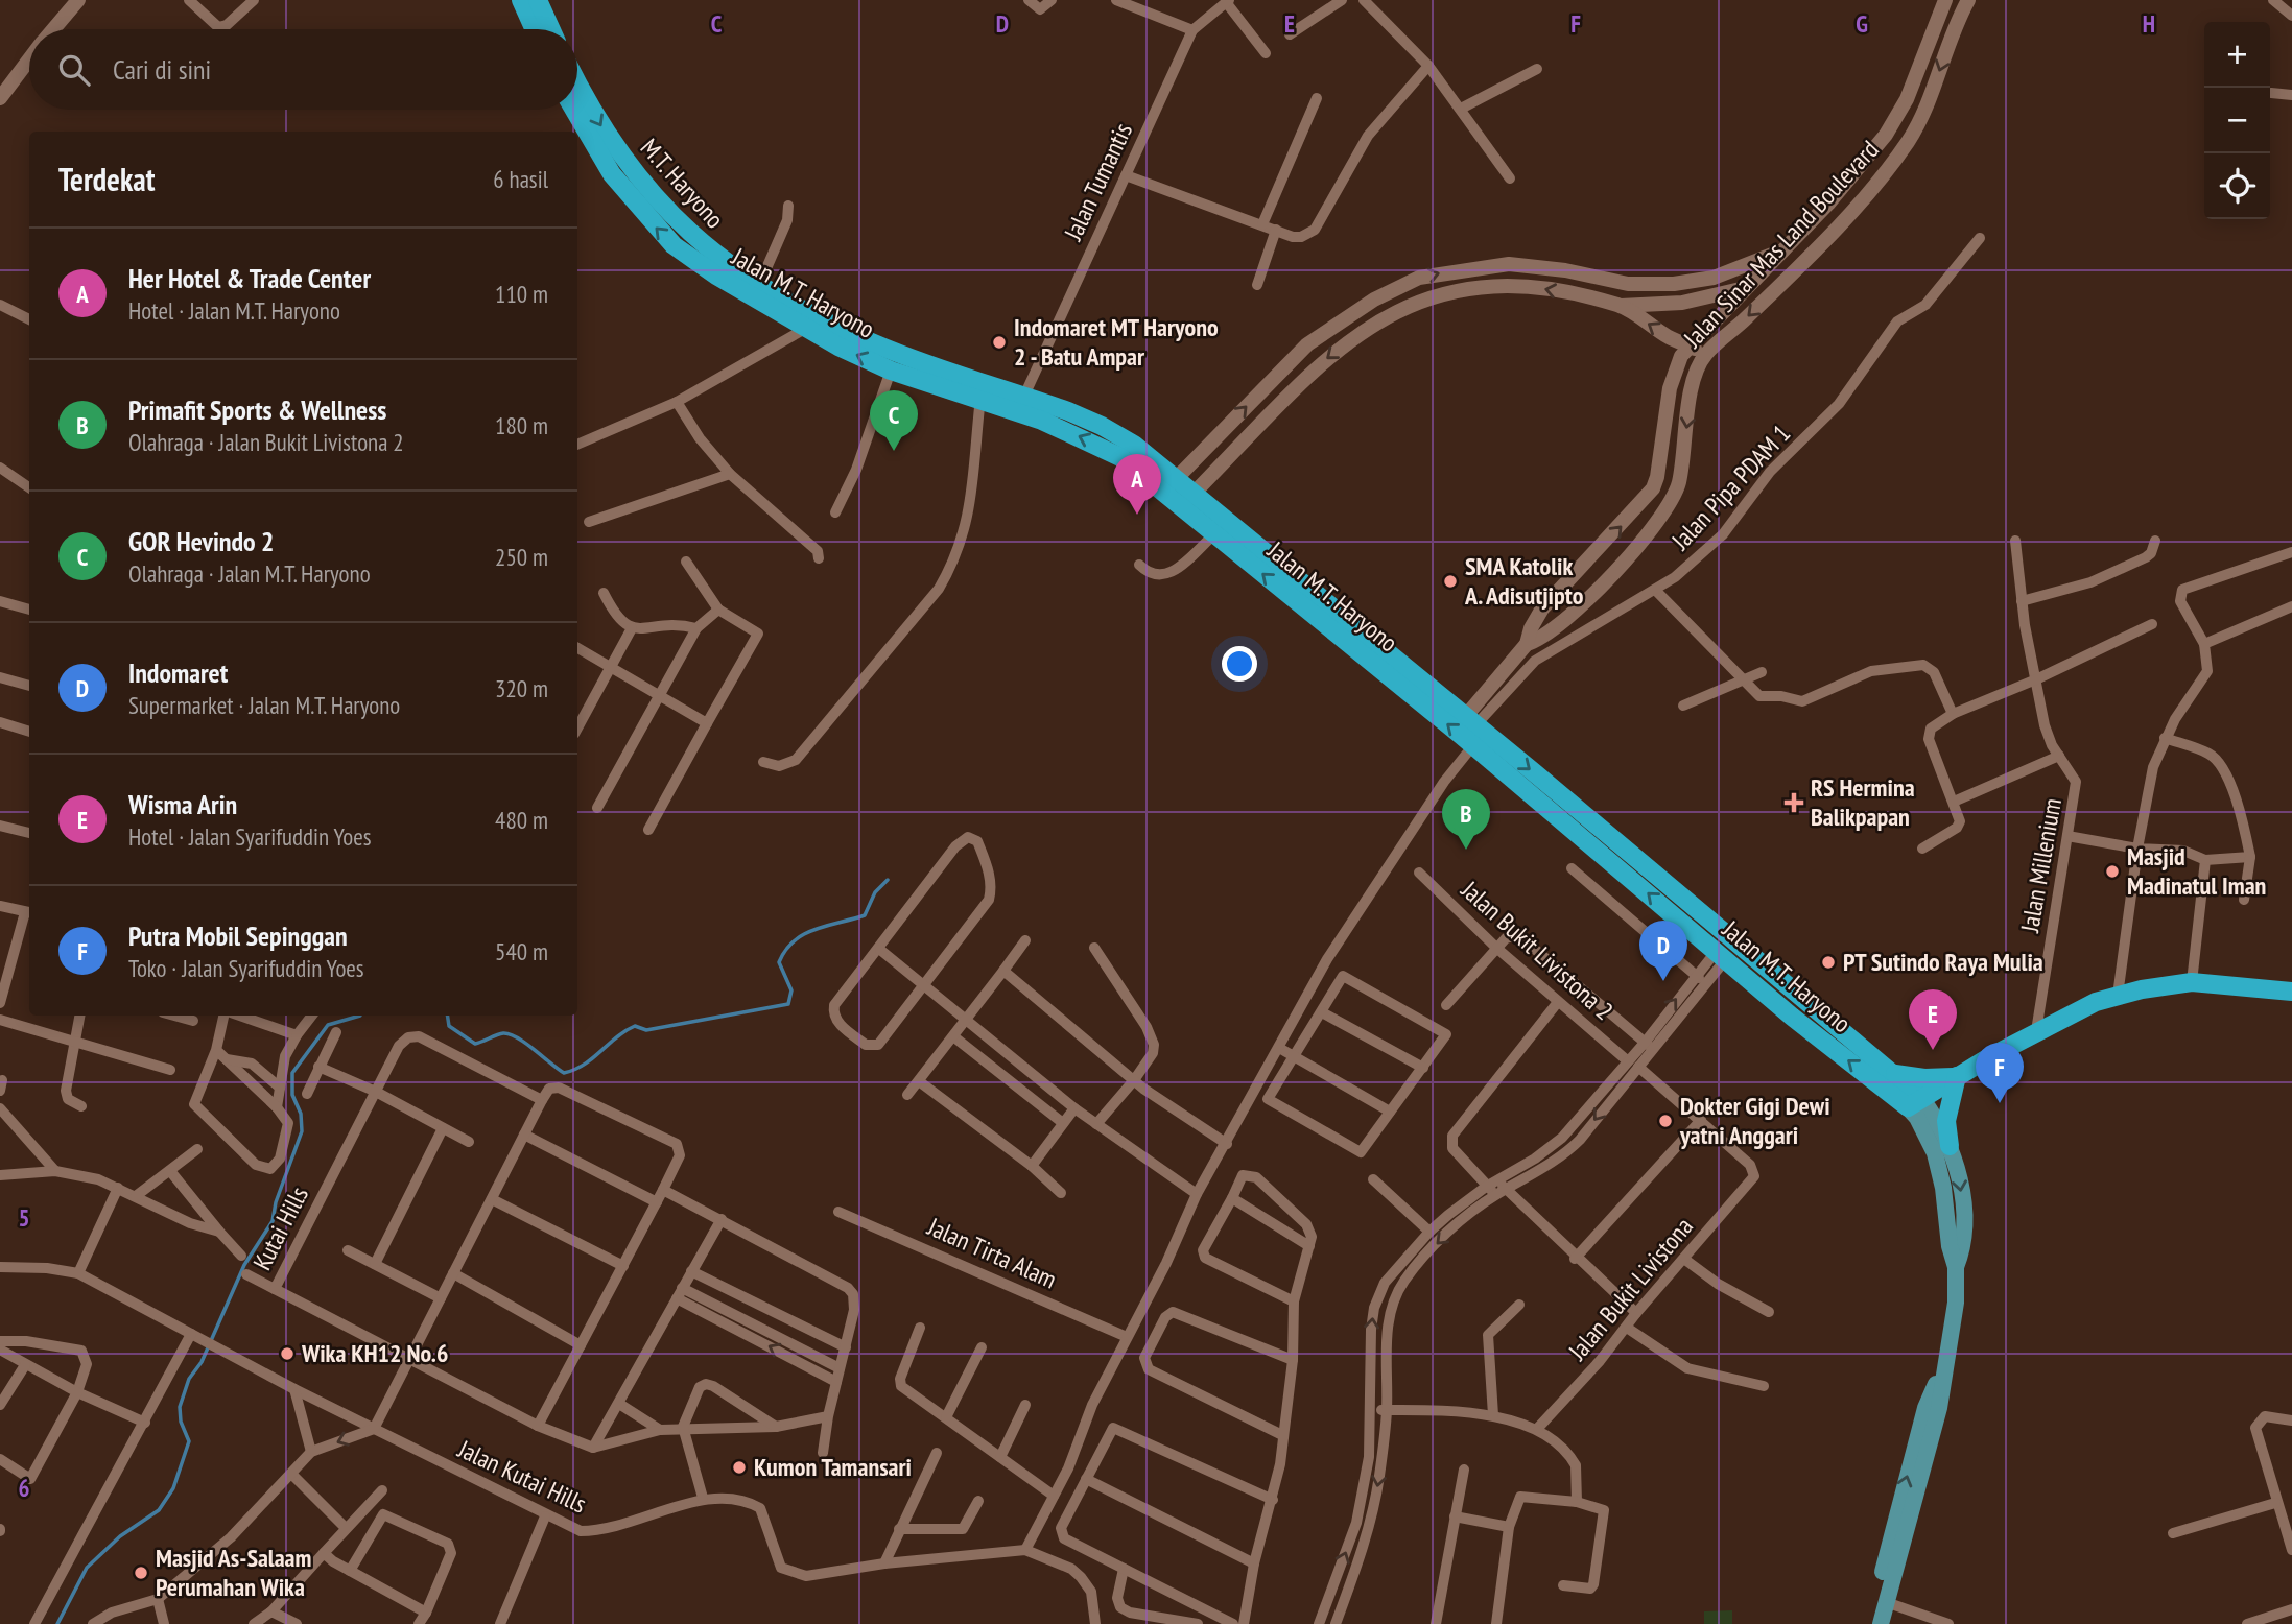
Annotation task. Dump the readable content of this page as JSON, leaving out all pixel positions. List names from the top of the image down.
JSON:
{
  "streets": {
    "highway": ["M.T. Haryono", "Jalan M.T. Haryono"],
    "street": [
      "Jalan Tumantis",
      "Jalan Sinar Mas Land Boulevard",
      "Jalan Pipa PDAM 1",
      "Jalan Millenium",
      "Jalan Bukit Livistona 2",
      "Kutai Hills",
      "Jalan Tirta Alam",
      "Jalan Bukit Livistona",
      "Jalan Kutai Hills"
    ]
  },
  "crossings": [
    ["Jalan Tumantis", "Jalan M.T. Haryono"],
    ["M.T. Haryono", "Jalan M.T. Haryono"],
    ["Jalan Sinar Mas Land Boulevard", "Jalan M.T. Haryono"],
    ["Jalan M.T. Haryono", "Jalan Pipa PDAM 1"],
    ["Jalan Bukit Livistona 2", "Jalan Bukit Livistona"]
  ],
  "one_way": ["M.T. Haryono"],
  "places": {
    "other": [
      "Indomaret MT Haryono 2 - Batu Ampar",
      "SMA Katolik A. Adisutjipto",
      "Masjid Madinatul Iman",
      "PT Sutindo Raya Mulia",
      "Dokter Gigi Dewi yatni Anggari",
      "Wika KH12 No.6",
      "Kumon Tamansari",
      "Masjid As-Salaam Perumahan Wika"
    ],
    "health": ["RS Hermina Balikpapan"]
  },
  "page": {
    "map_buttons": ["+", "−"],
    "search": "Cari di sini",
    "heading": ["Terdekat", "6 hasil"],
    "list": [
      {
        "mark": "A",
        "name": "Her Hotel & Trade Center",
        "note": "Hotel · Jalan M.T. Haryono",
        "value": "110 m"
      },
      {
        "mark": "B",
        "name": "Primafit Sports & Wellness",
        "note": "Olahraga · Jalan Bukit Livistona 2",
        "value": "180 m"
      },
      {
        "mark": "C",
        "name": "GOR Hevindo 2",
        "note": "Olahraga · Jalan M.T. Haryono",
        "value": "250 m"
      },
      {
        "mark": "D",
        "name": "Indomaret",
        "note": "Supermarket · Jalan M.T. Haryono",
        "value": "320 m"
      },
      {
        "mark": "E",
        "name": "Wisma Arin",
        "note": "Hotel · Jalan Syarifuddin Yoes",
        "value": "480 m"
      },
      {
        "mark": "F",
        "name": "Putra Mobil Sepinggan",
        "note": "Toko · Jalan Syarifuddin Yoes",
        "value": "540 m"
      }
    ],
    "pins": [
      "C",
      "A",
      "B",
      "D",
      "E",
      "F"
    ]
  },
  "grid": {
    "columns": [
      "C",
      "D",
      "E",
      "F",
      "G",
      "H"
    ],
    "rows": ["5", "6"]
  }
}
